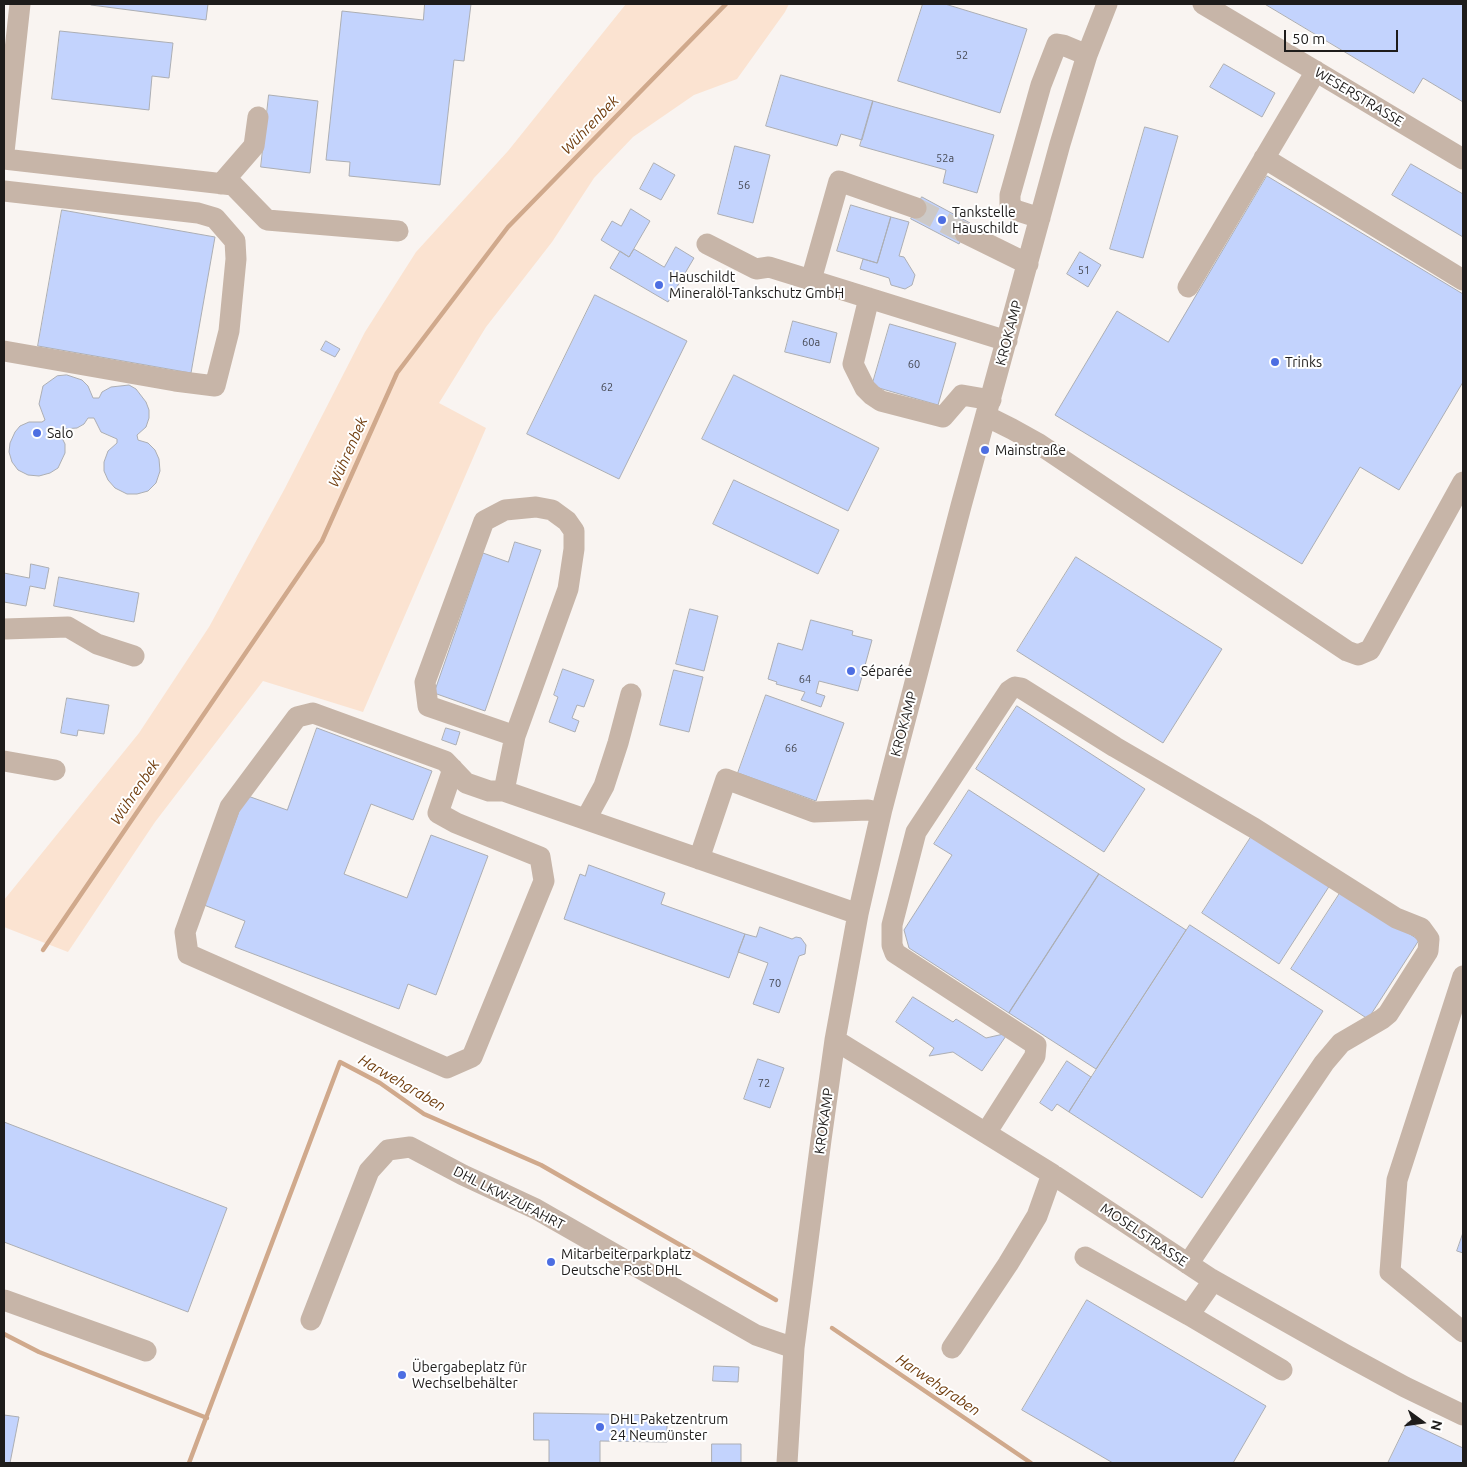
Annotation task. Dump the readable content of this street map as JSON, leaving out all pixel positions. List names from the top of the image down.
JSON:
{
  "streets": {
    "street": [
      "WESERSTRASSE",
      "KROKAMP",
      "DHL LKW-ZUFAHRT",
      "MOSELSTRASSE"
    ]
  },
  "crossings": [
    ["KROKAMP", "DHL LKW-ZUFAHRT"],
    ["KROKAMP", "MOSELSTRASSE"]
  ],
  "water": ["Wührenbek", "Harwehgraben"],
  "places": [
    "Tankstelle Hauschildt",
    "Hauschildt Mineralöl-Tankschutz GmbH",
    "Trinks",
    "Salo",
    "Mainstraße",
    "Séparée",
    "Mitarbeiterparkplatz Deutsche Post DHL",
    "Übergabeplatz für Wechselbehälter",
    "DHL Paketzentrum 24 Neumünster"
  ],
  "house_numbers": [
    "52",
    "52a",
    "56",
    "51",
    "60a",
    "60",
    "62",
    "64",
    "66",
    "70",
    "72"
  ],
  "scale_bar": "50 m",
  "north": "right"
}
